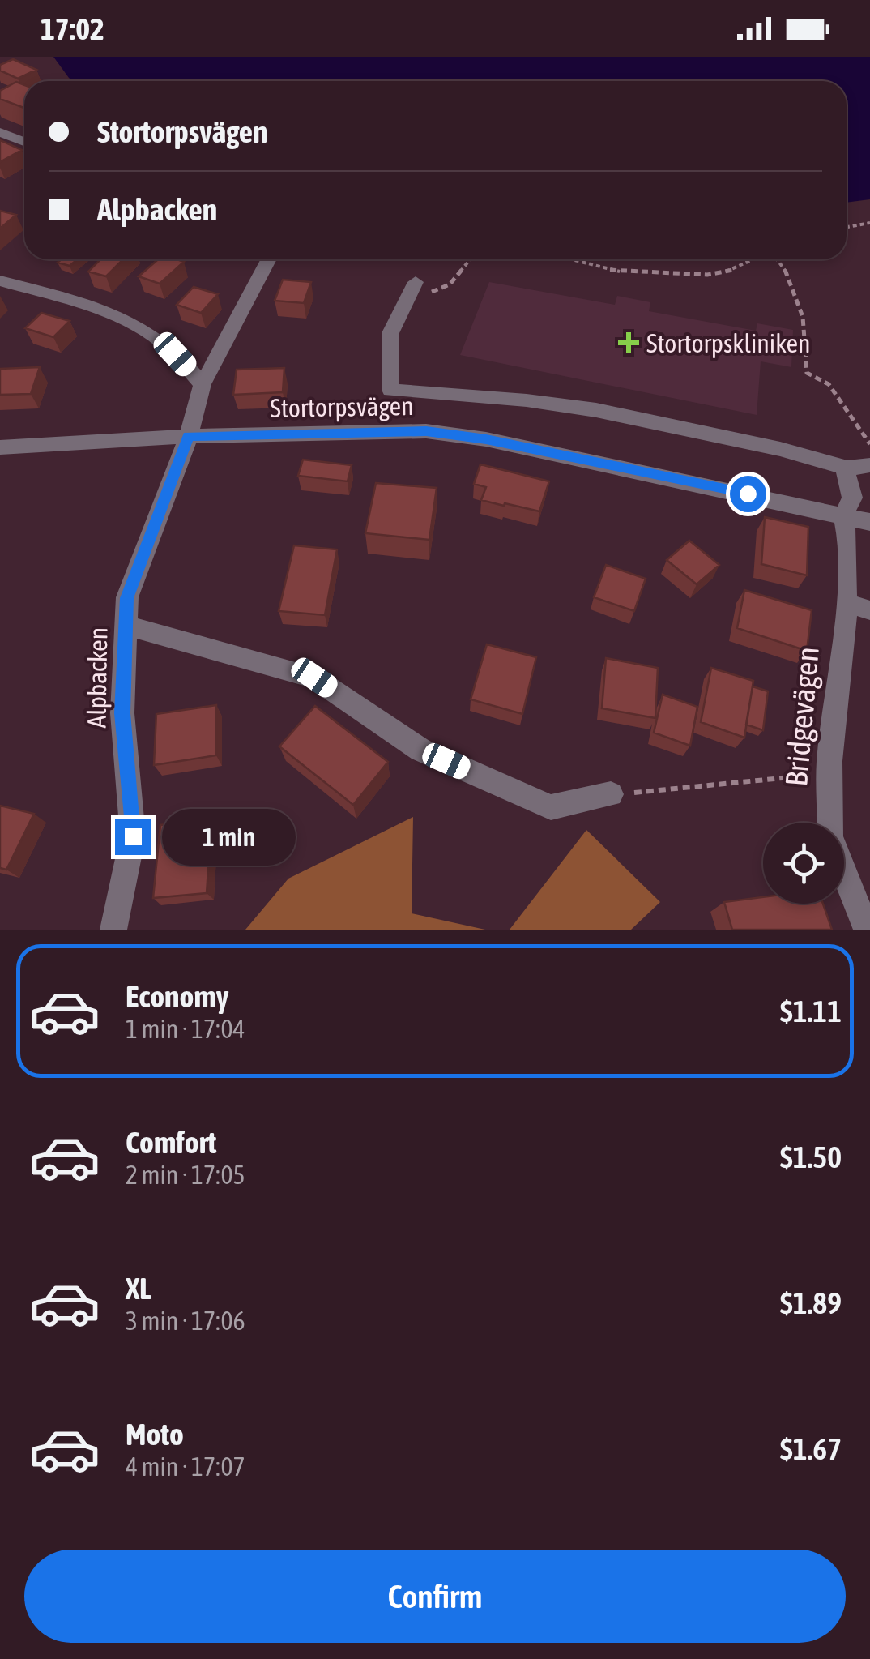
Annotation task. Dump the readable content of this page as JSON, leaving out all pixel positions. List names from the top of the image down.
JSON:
{
  "streets": {
    "street": ["Stortorpsvägen", "Alpbacken", "Bridgevägen"]
  },
  "crossings": [
    ["Stortorpsvägen", "Alpbacken"],
    ["Stortorpsvägen", "Bridgevägen"]
  ],
  "places": {
    "health": ["Stortorpskliniken"]
  },
  "page": {
    "status": "17:02",
    "banner": ["Stortorpsvägen", "Alpbacken"],
    "bubble": "1 min",
    "list": [
      {
        "name": "Economy",
        "note": "1 min · 17:04",
        "value": "$1.11"
      },
      {
        "name": "Comfort",
        "note": "2 min · 17:05",
        "value": "$1.50"
      },
      {
        "name": "XL",
        "note": "3 min · 17:06",
        "value": "$1.89"
      },
      {
        "name": "Moto",
        "note": "4 min · 17:07",
        "value": "$1.67"
      }
    ],
    "buttons": "Confirm"
  }
}
